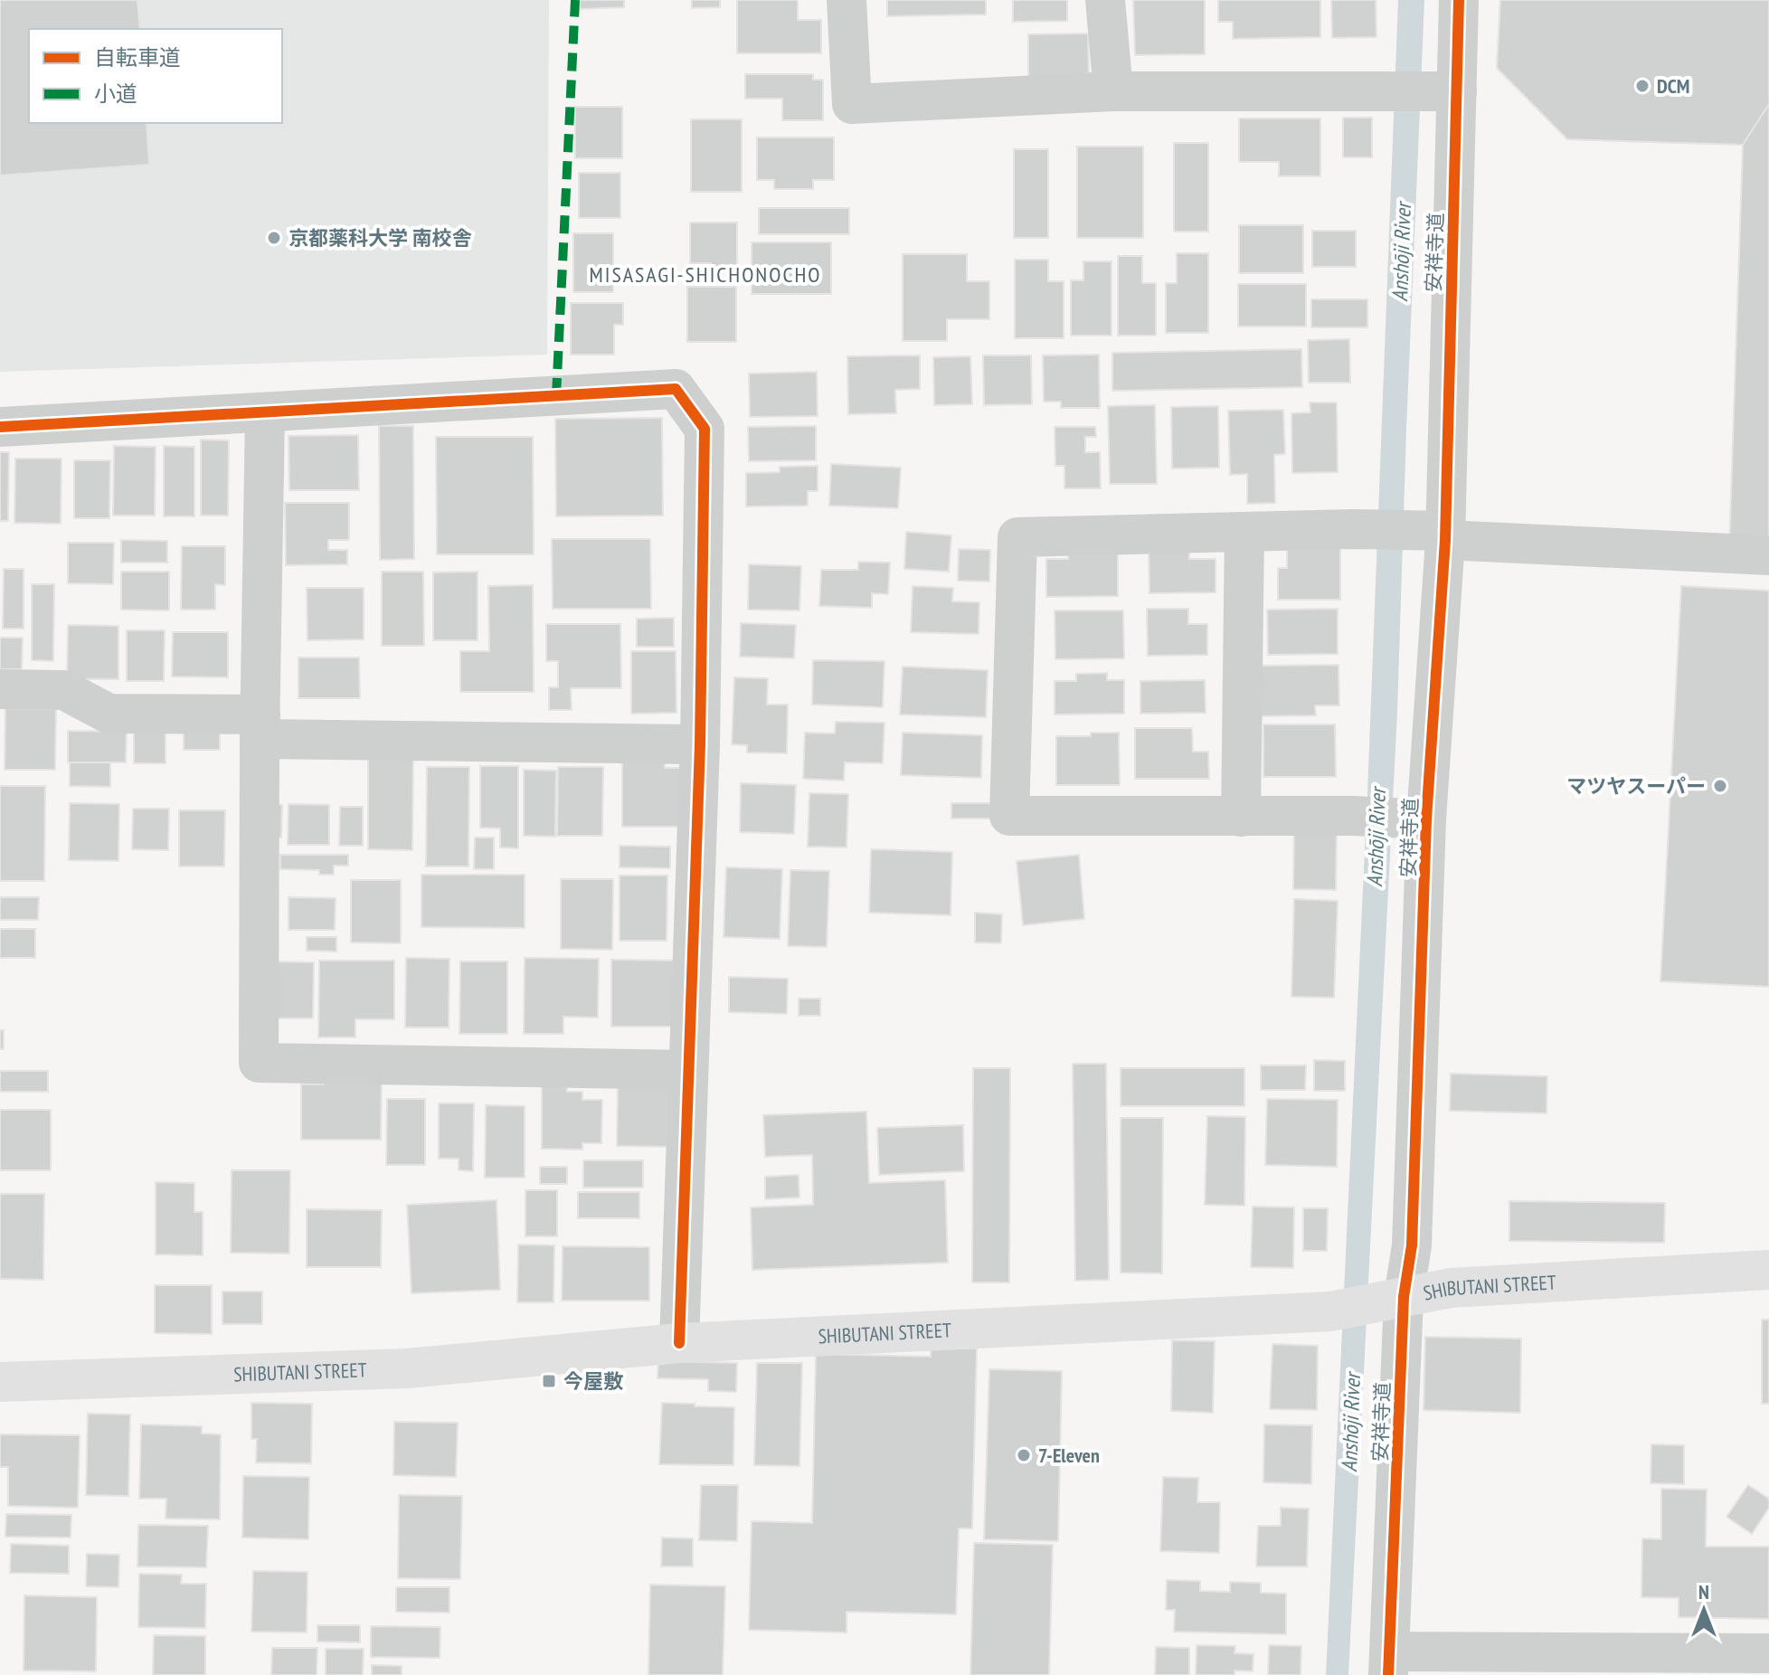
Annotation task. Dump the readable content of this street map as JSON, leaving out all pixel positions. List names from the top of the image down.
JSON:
{
  "streets": {
    "main road": ["SHIBUTANI STREET"],
    "street": ["安祥寺道"]
  },
  "crossings": [
    ["安祥寺道", "SHIBUTANI STREET"]
  ],
  "districts": ["MISASAGI-SHICHONOCHO"],
  "water": ["Anshōji River"],
  "places": {
    "other": [
      "DCM",
      "京都薬科大学 南校舎",
      "マツヤスーパー",
      "7-Eleven"
    ],
    "transit": ["今屋敷"]
  },
  "legend": ["自転車道", "小道"],
  "north": "top"
}
